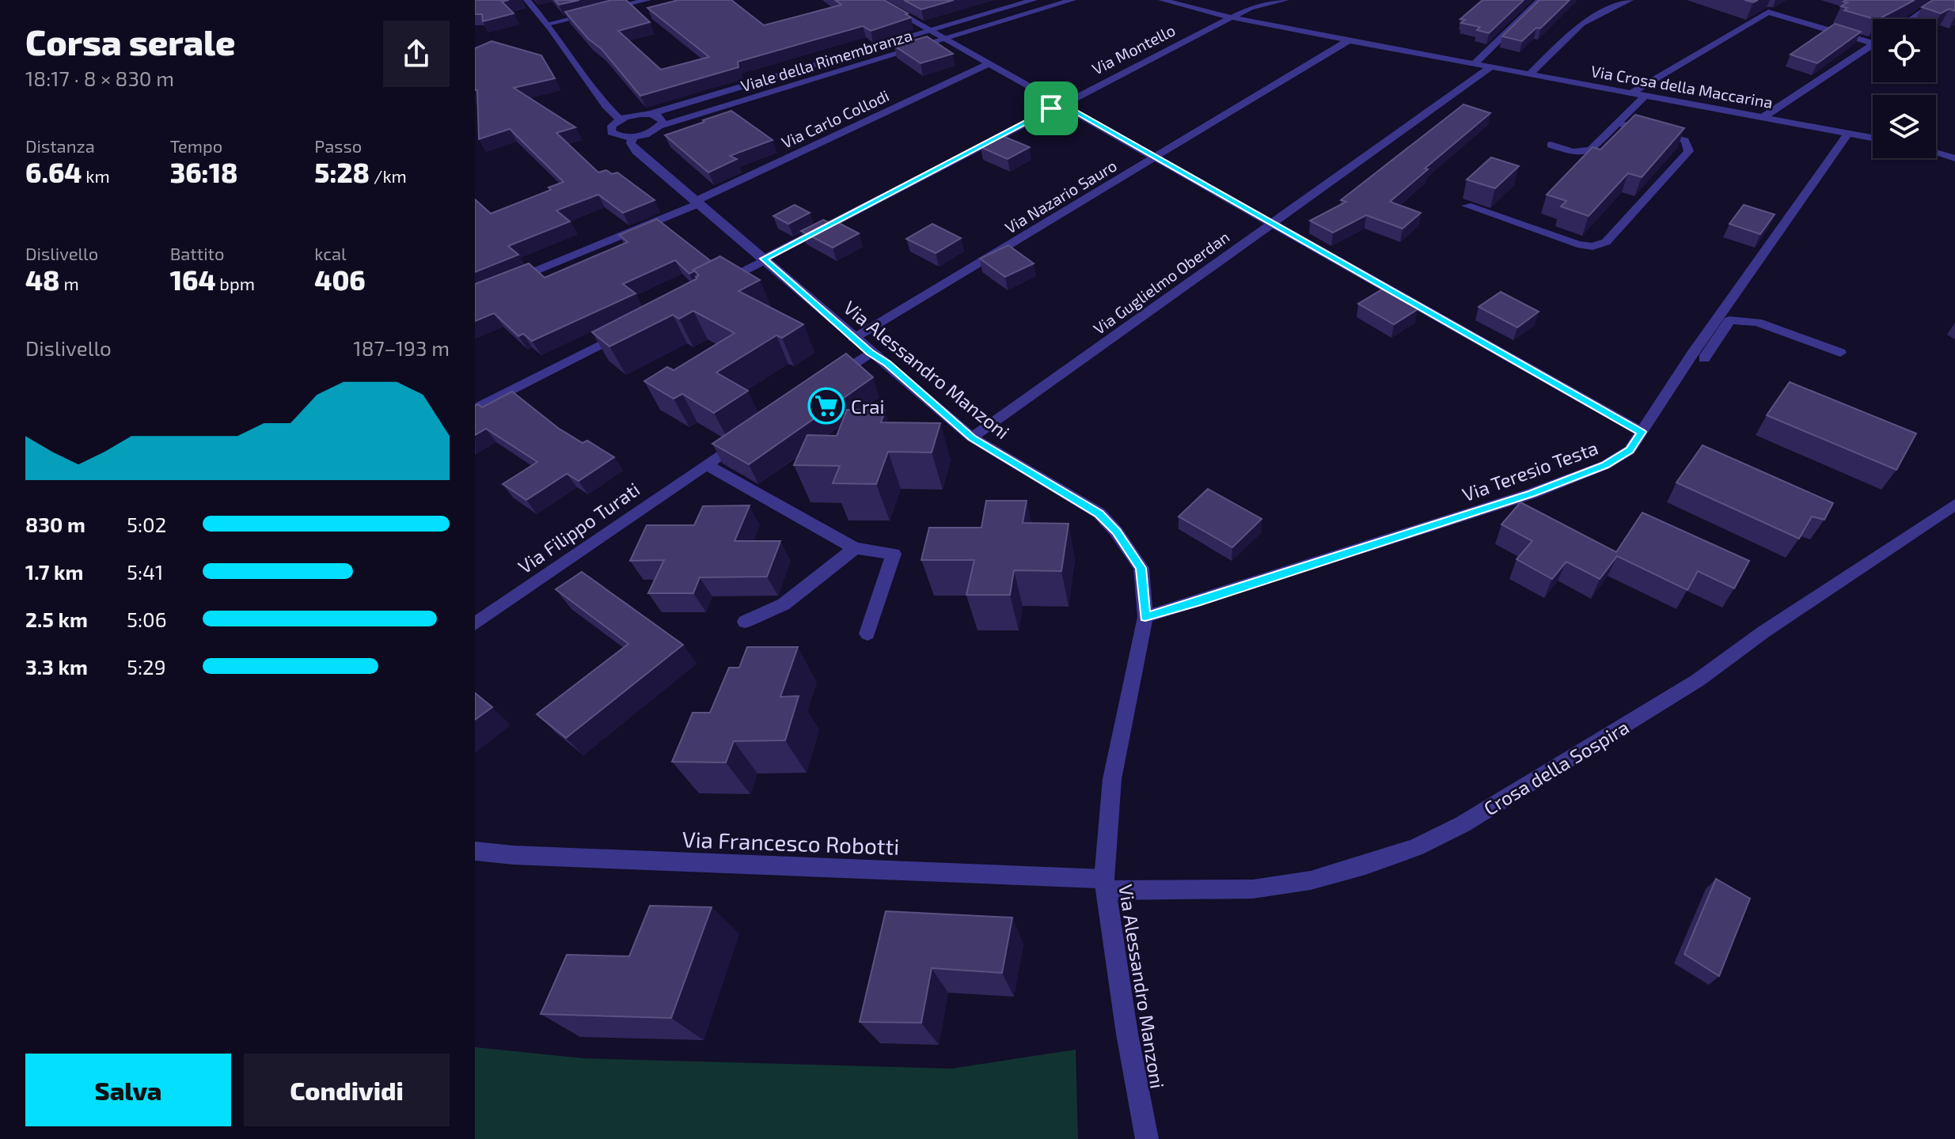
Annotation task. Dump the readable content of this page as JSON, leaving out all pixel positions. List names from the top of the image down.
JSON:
{
  "streets": {
    "street": [
      "Via Montello",
      "Viale della Rimembranza",
      "Via Crosa della Maccarina",
      "Via Carlo Collodi",
      "Via Nazario Sauro",
      "Via Guglielmo Oberdan",
      "Via Alessandro Manzoni",
      "Via Teresio Testa",
      "Via Filippo Turati",
      "Crosa della Sospira",
      "Via Francesco Robotti"
    ]
  },
  "crossings": [
    ["Via Montello", "Via Crosa della Maccarina"],
    ["Via Montello", "Via Alessandro Manzoni"],
    ["Viale della Rimembranza", "Via Alessandro Manzoni"],
    ["Via Crosa della Maccarina", "Via Nazario Sauro"],
    ["Via Crosa della Maccarina", "Via Guglielmo Oberdan"],
    ["Via Crosa della Maccarina", "Via Teresio Testa"],
    ["Via Carlo Collodi", "Via Alessandro Manzoni"],
    ["Via Nazario Sauro", "Via Alessandro Manzoni"],
    ["Via Guglielmo Oberdan", "Via Alessandro Manzoni"],
    ["Via Alessandro Manzoni", "Via Teresio Testa"],
    ["Via Alessandro Manzoni", "Crosa della Sospira"],
    ["Via Alessandro Manzoni", "Via Francesco Robotti"],
    ["Crosa della Sospira", "Via Francesco Robotti"]
  ],
  "places": {
    "supermarket": ["Crai"]
  },
  "page": {
    "heading": ["Corsa serale", "18:17 · 8 × 830 m"],
    "stats": [
      ["Distanza", "6.64 km"],
      ["Tempo", "36:18"],
      ["Passo", "5:28 /km"],
      ["Dislivello", "48 m"],
      ["Battito", "164 bpm"],
      ["kcal", "406"]
    ],
    "chart": ["Dislivello", "187–193 m"],
    "list": [
      {
        "name": "830 m",
        "note": "5:02"
      },
      {
        "name": "1.7 km",
        "note": "5:41"
      },
      {
        "name": "2.5 km",
        "note": "5:06"
      },
      {
        "name": "3.3 km",
        "note": "5:29"
      }
    ],
    "buttons": ["Salva", "Condividi"]
  }
}
